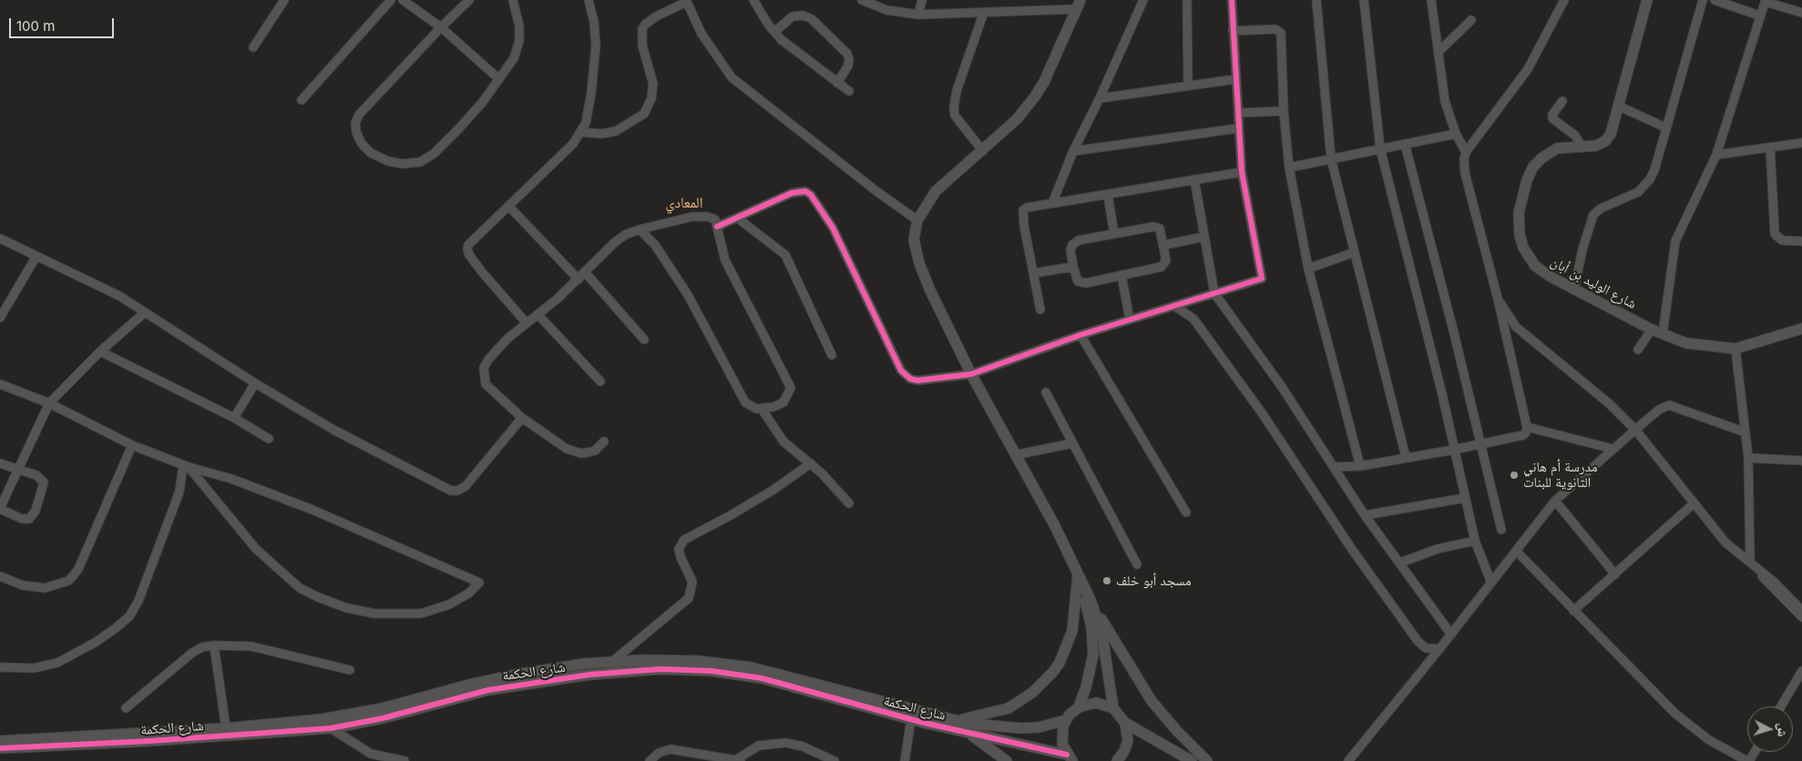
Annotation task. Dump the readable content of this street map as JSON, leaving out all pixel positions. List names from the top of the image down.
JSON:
{
  "streets": {
    "street": ["شارع الوليد بن أبان", "شارع الحكمة"]
  },
  "districts": ["المعادي"],
  "places": ["مدرسة أم هاني الثانوية للبنات", "مسجد أبو خلف"],
  "scale_bar": "100 m",
  "north": "right"
}
